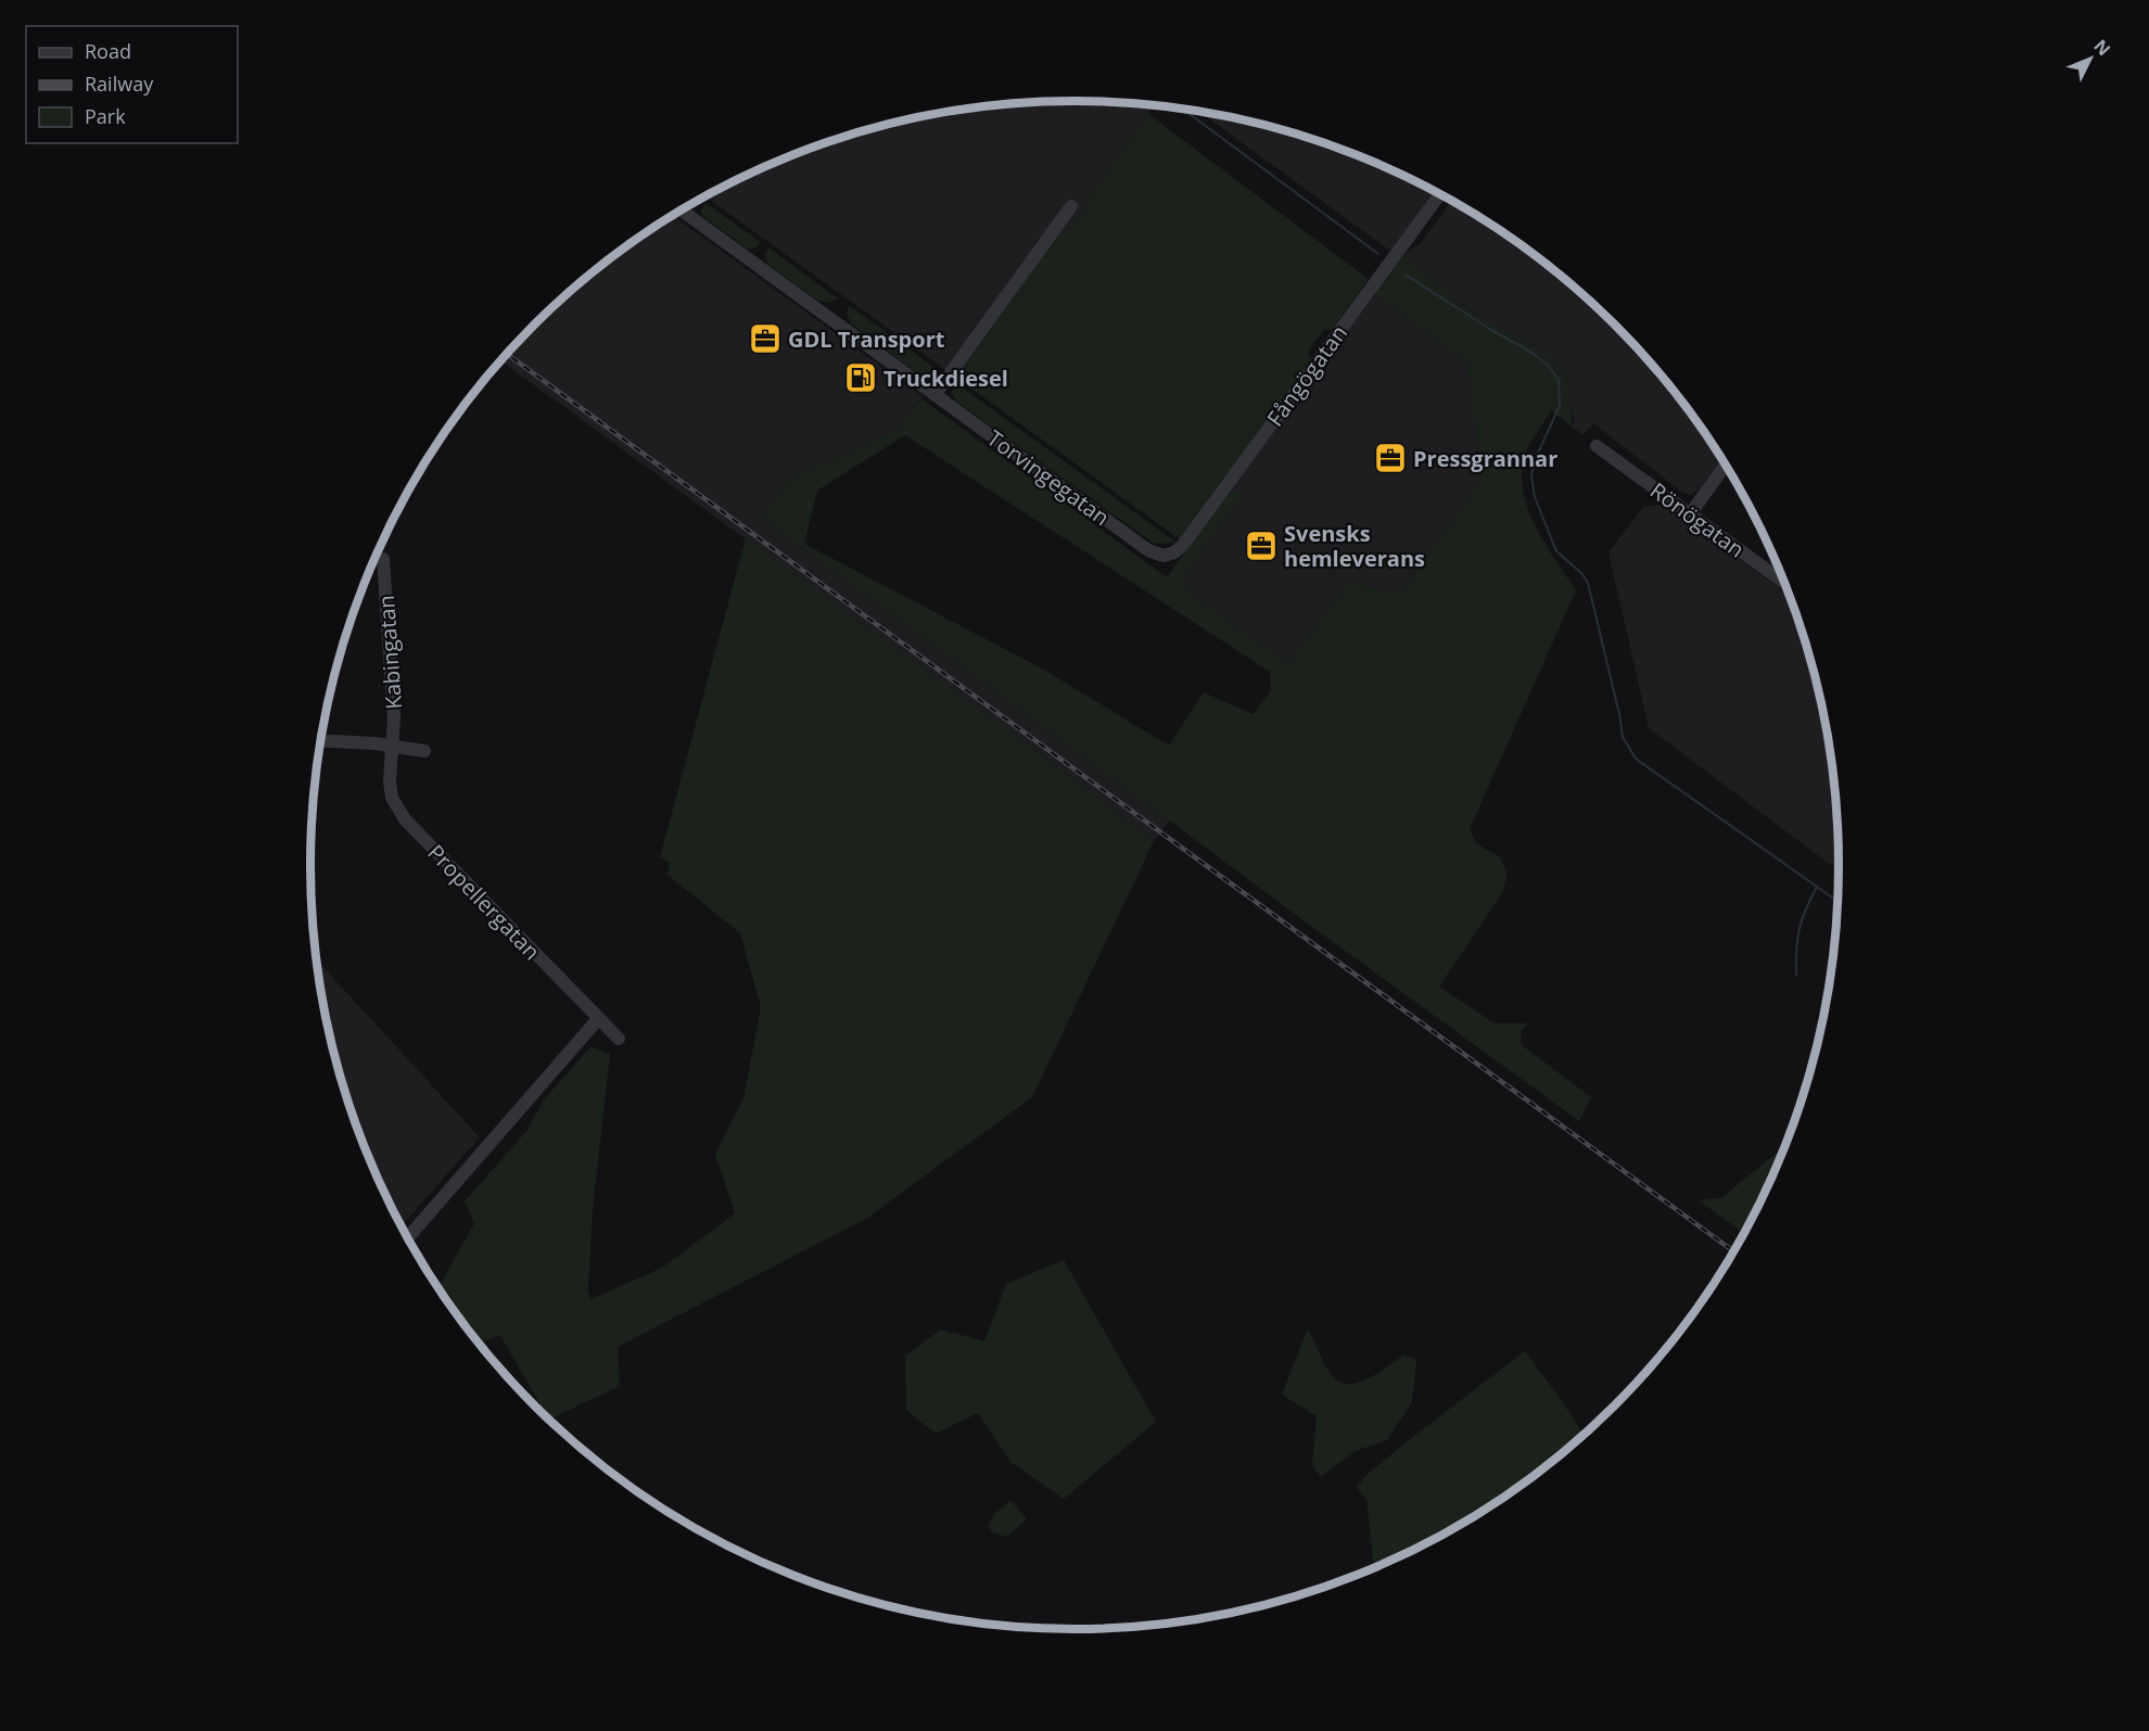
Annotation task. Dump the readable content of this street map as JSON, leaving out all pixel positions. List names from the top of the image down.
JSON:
{
  "streets": {
    "street": [
      "Fångögatan",
      "Torvingegatan",
      "Rönögatan",
      "Kabingatan",
      "Propellergatan"
    ]
  },
  "crossings": [
    ["Fångögatan", "Torvingegatan"],
    ["Kabingatan", "Propellergatan"]
  ],
  "places": {
    "office": ["GDL Transport", "Pressgrannar", "Svensks hemleverans"],
    "fuel station": ["Truckdiesel"]
  },
  "legend": ["Road", "Railway", "Park"],
  "north": "top right"
}
